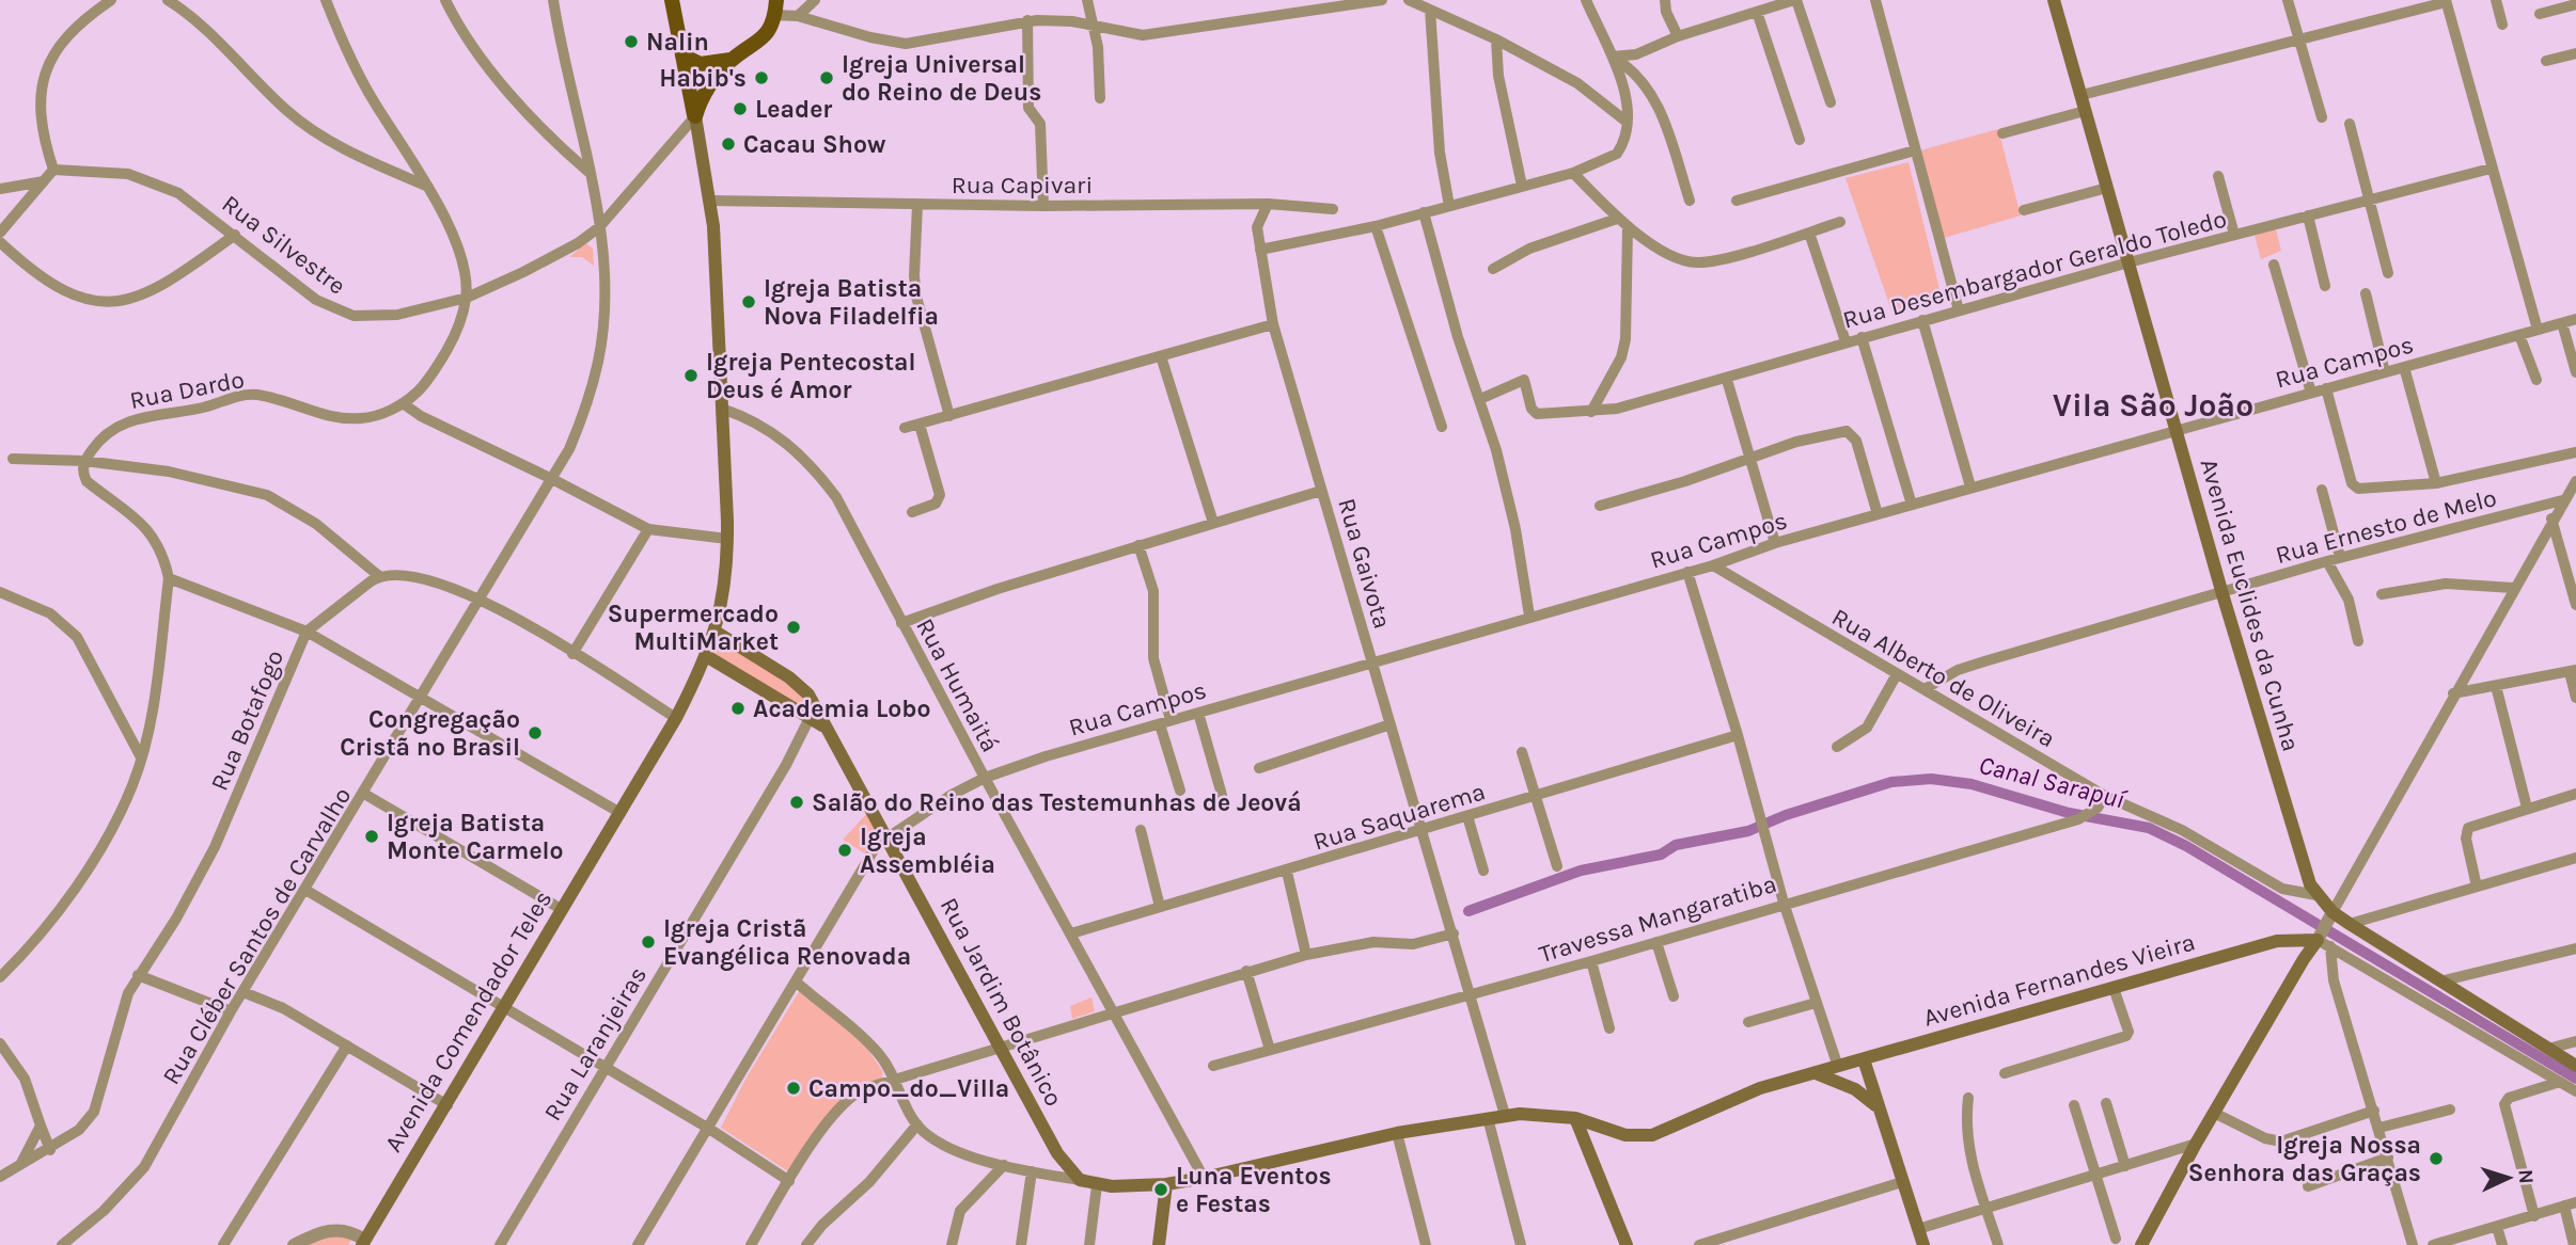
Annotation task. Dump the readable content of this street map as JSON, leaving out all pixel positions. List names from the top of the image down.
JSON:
{
  "streets": {
    "main road": [
      "Avenida Euclides da Cunha",
      "Avenida Fernandes Vieira",
      "Rua Jardim Botânico",
      "Avenida Comendador Teles"
    ],
    "street": [
      "Rua Capivari",
      "Rua Silvestre",
      "Rua Desembargador Geraldo Toledo",
      "Rua Campos",
      "Rua Dardo",
      "Rua Ernesto de Melo",
      "Rua Gaivota",
      "Rua Alberto de Oliveira",
      "Rua Humaitá",
      "Rua Botafogo",
      "Rua Saquarema",
      "Travessa Mangaratiba",
      "Rua Cléber Santos de Carvalho",
      "Rua Laranjeiras"
    ]
  },
  "crossings": [
    ["Rua Capivari", "Rua Gaivota"],
    ["Rua Capivari", "Avenida Comendador Teles"],
    ["Rua Silvestre", "Rua Dardo"],
    ["Rua Silvestre", "Rua Cléber Santos de Carvalho"],
    ["Rua Silvestre", "Avenida Comendador Teles"],
    ["Rua Desembargador Geraldo Toledo", "Avenida Euclides da Cunha"],
    ["Rua Campos", "Rua Gaivota"],
    ["Rua Campos", "Avenida Euclides da Cunha"],
    ["Rua Campos", "Rua Alberto de Oliveira"],
    ["Rua Campos", "Rua Humaitá"],
    ["Rua Campos", "Rua Jardim Botânico"],
    ["Rua Ernesto de Melo", "Avenida Euclides da Cunha"],
    ["Rua Ernesto de Melo", "Rua Alberto de Oliveira"],
    ["Rua Gaivota", "Rua Saquarema"],
    ["Rua Gaivota", "Travessa Mangaratiba"],
    ["Rua Gaivota", "Avenida Fernandes Vieira"],
    ["Avenida Euclides da Cunha", "Rua Alberto de Oliveira"],
    ["Rua Alberto de Oliveira", "Travessa Mangaratiba"],
    ["Rua Humaitá", "Rua Saquarema"],
    ["Rua Humaitá", "Avenida Fernandes Vieira"],
    ["Rua Humaitá", "Avenida Comendador Teles"],
    ["Avenida Fernandes Vieira", "Rua Jardim Botânico"],
    ["Rua Jardim Botânico", "Avenida Comendador Teles"],
    ["Rua Jardim Botânico", "Rua Laranjeiras"]
  ],
  "districts": ["Vila São João"],
  "water": ["Canal Sarapuí"],
  "places": [
    "Nalin",
    "Habib's",
    "Igreja Universal do Reino de Deus",
    "Leader",
    "Cacau Show",
    "Igreja Batista Nova Filadelfia",
    "Igreja Pentecostal Deus é Amor",
    "Supermercado MultiMarket",
    "Academia Lobo",
    "Congregação Cristã no Brasil",
    "Salão do Reino das Testemunhas de Jeová",
    "Igreja Batista Monte Carmelo",
    "Igreja Assembléia",
    "Igreja Cristã Evangélica Renovada",
    "Campo_do_Villa",
    "Igreja Nossa Senhora das Graças",
    "Luna Eventos e Festas"
  ],
  "north": "right"
}
